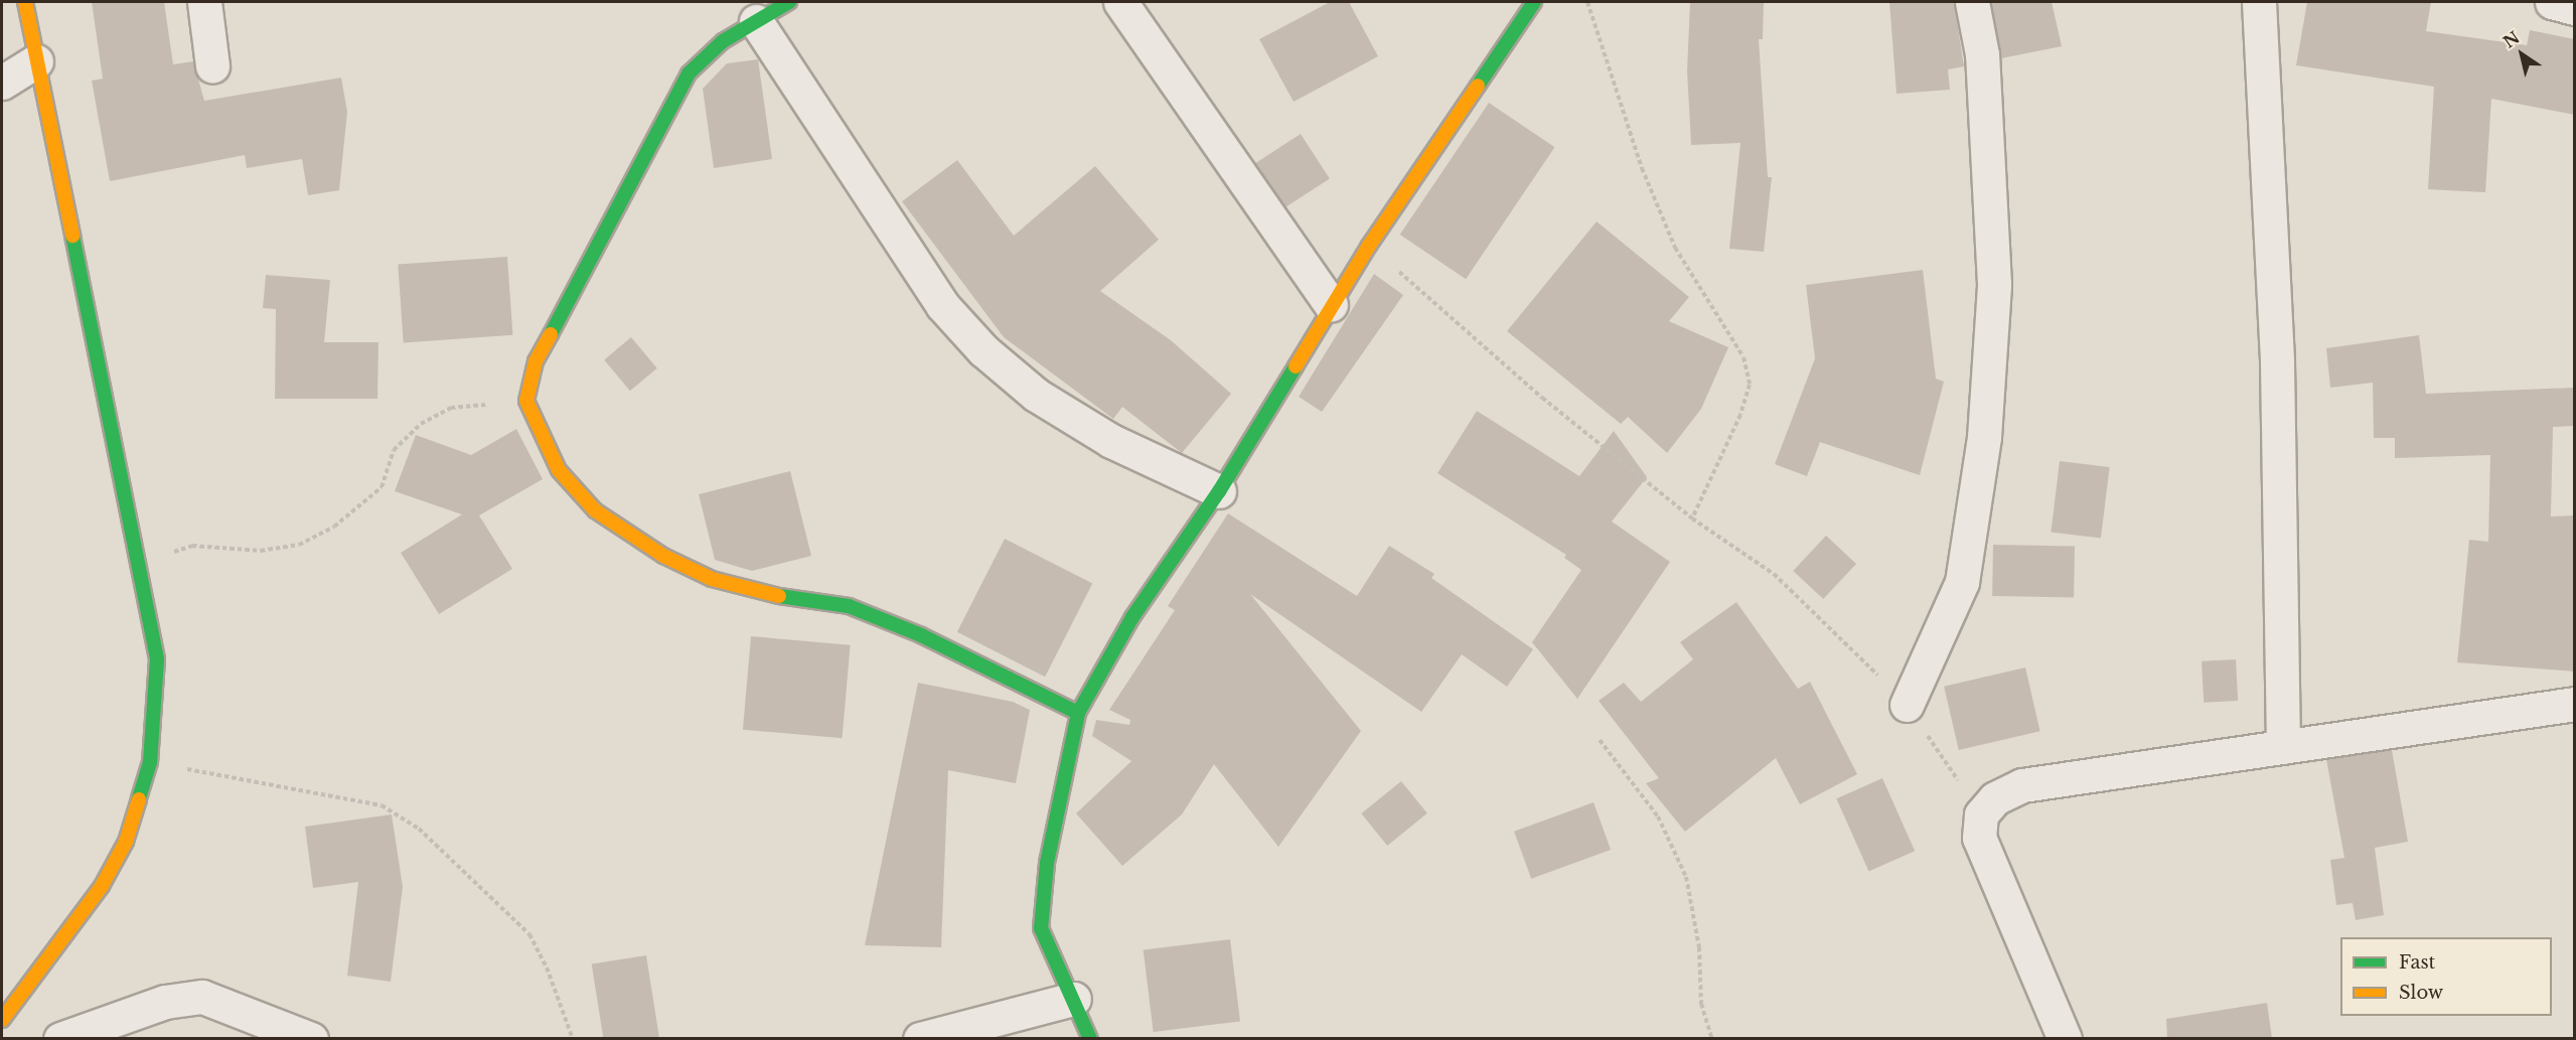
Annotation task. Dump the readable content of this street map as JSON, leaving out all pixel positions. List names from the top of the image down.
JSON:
{
  "legend": ["Fast", "Slow"],
  "north": "top left"
}
